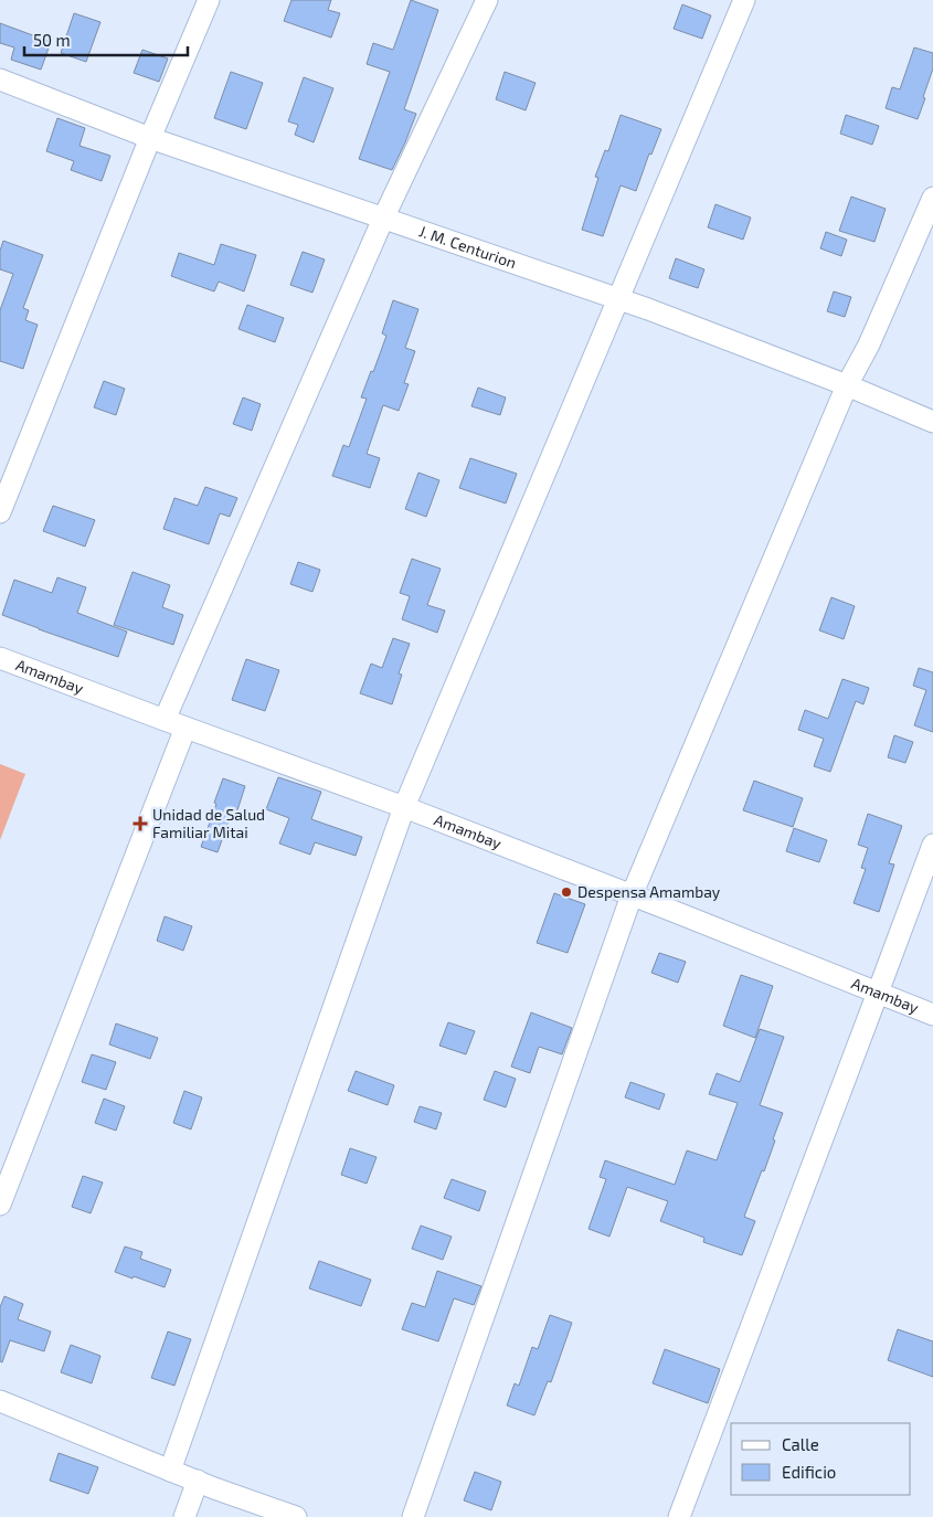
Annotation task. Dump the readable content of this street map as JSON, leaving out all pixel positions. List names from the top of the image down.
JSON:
{
  "streets": {
    "street": ["J. M. Centurion", "Amambay"]
  },
  "places": {
    "health": ["Unidad de Salud Familiar Mitai"],
    "other": ["Despensa Amambay"]
  },
  "legend": ["Calle", "Edificio"],
  "scale_bar": "50 m"
}
